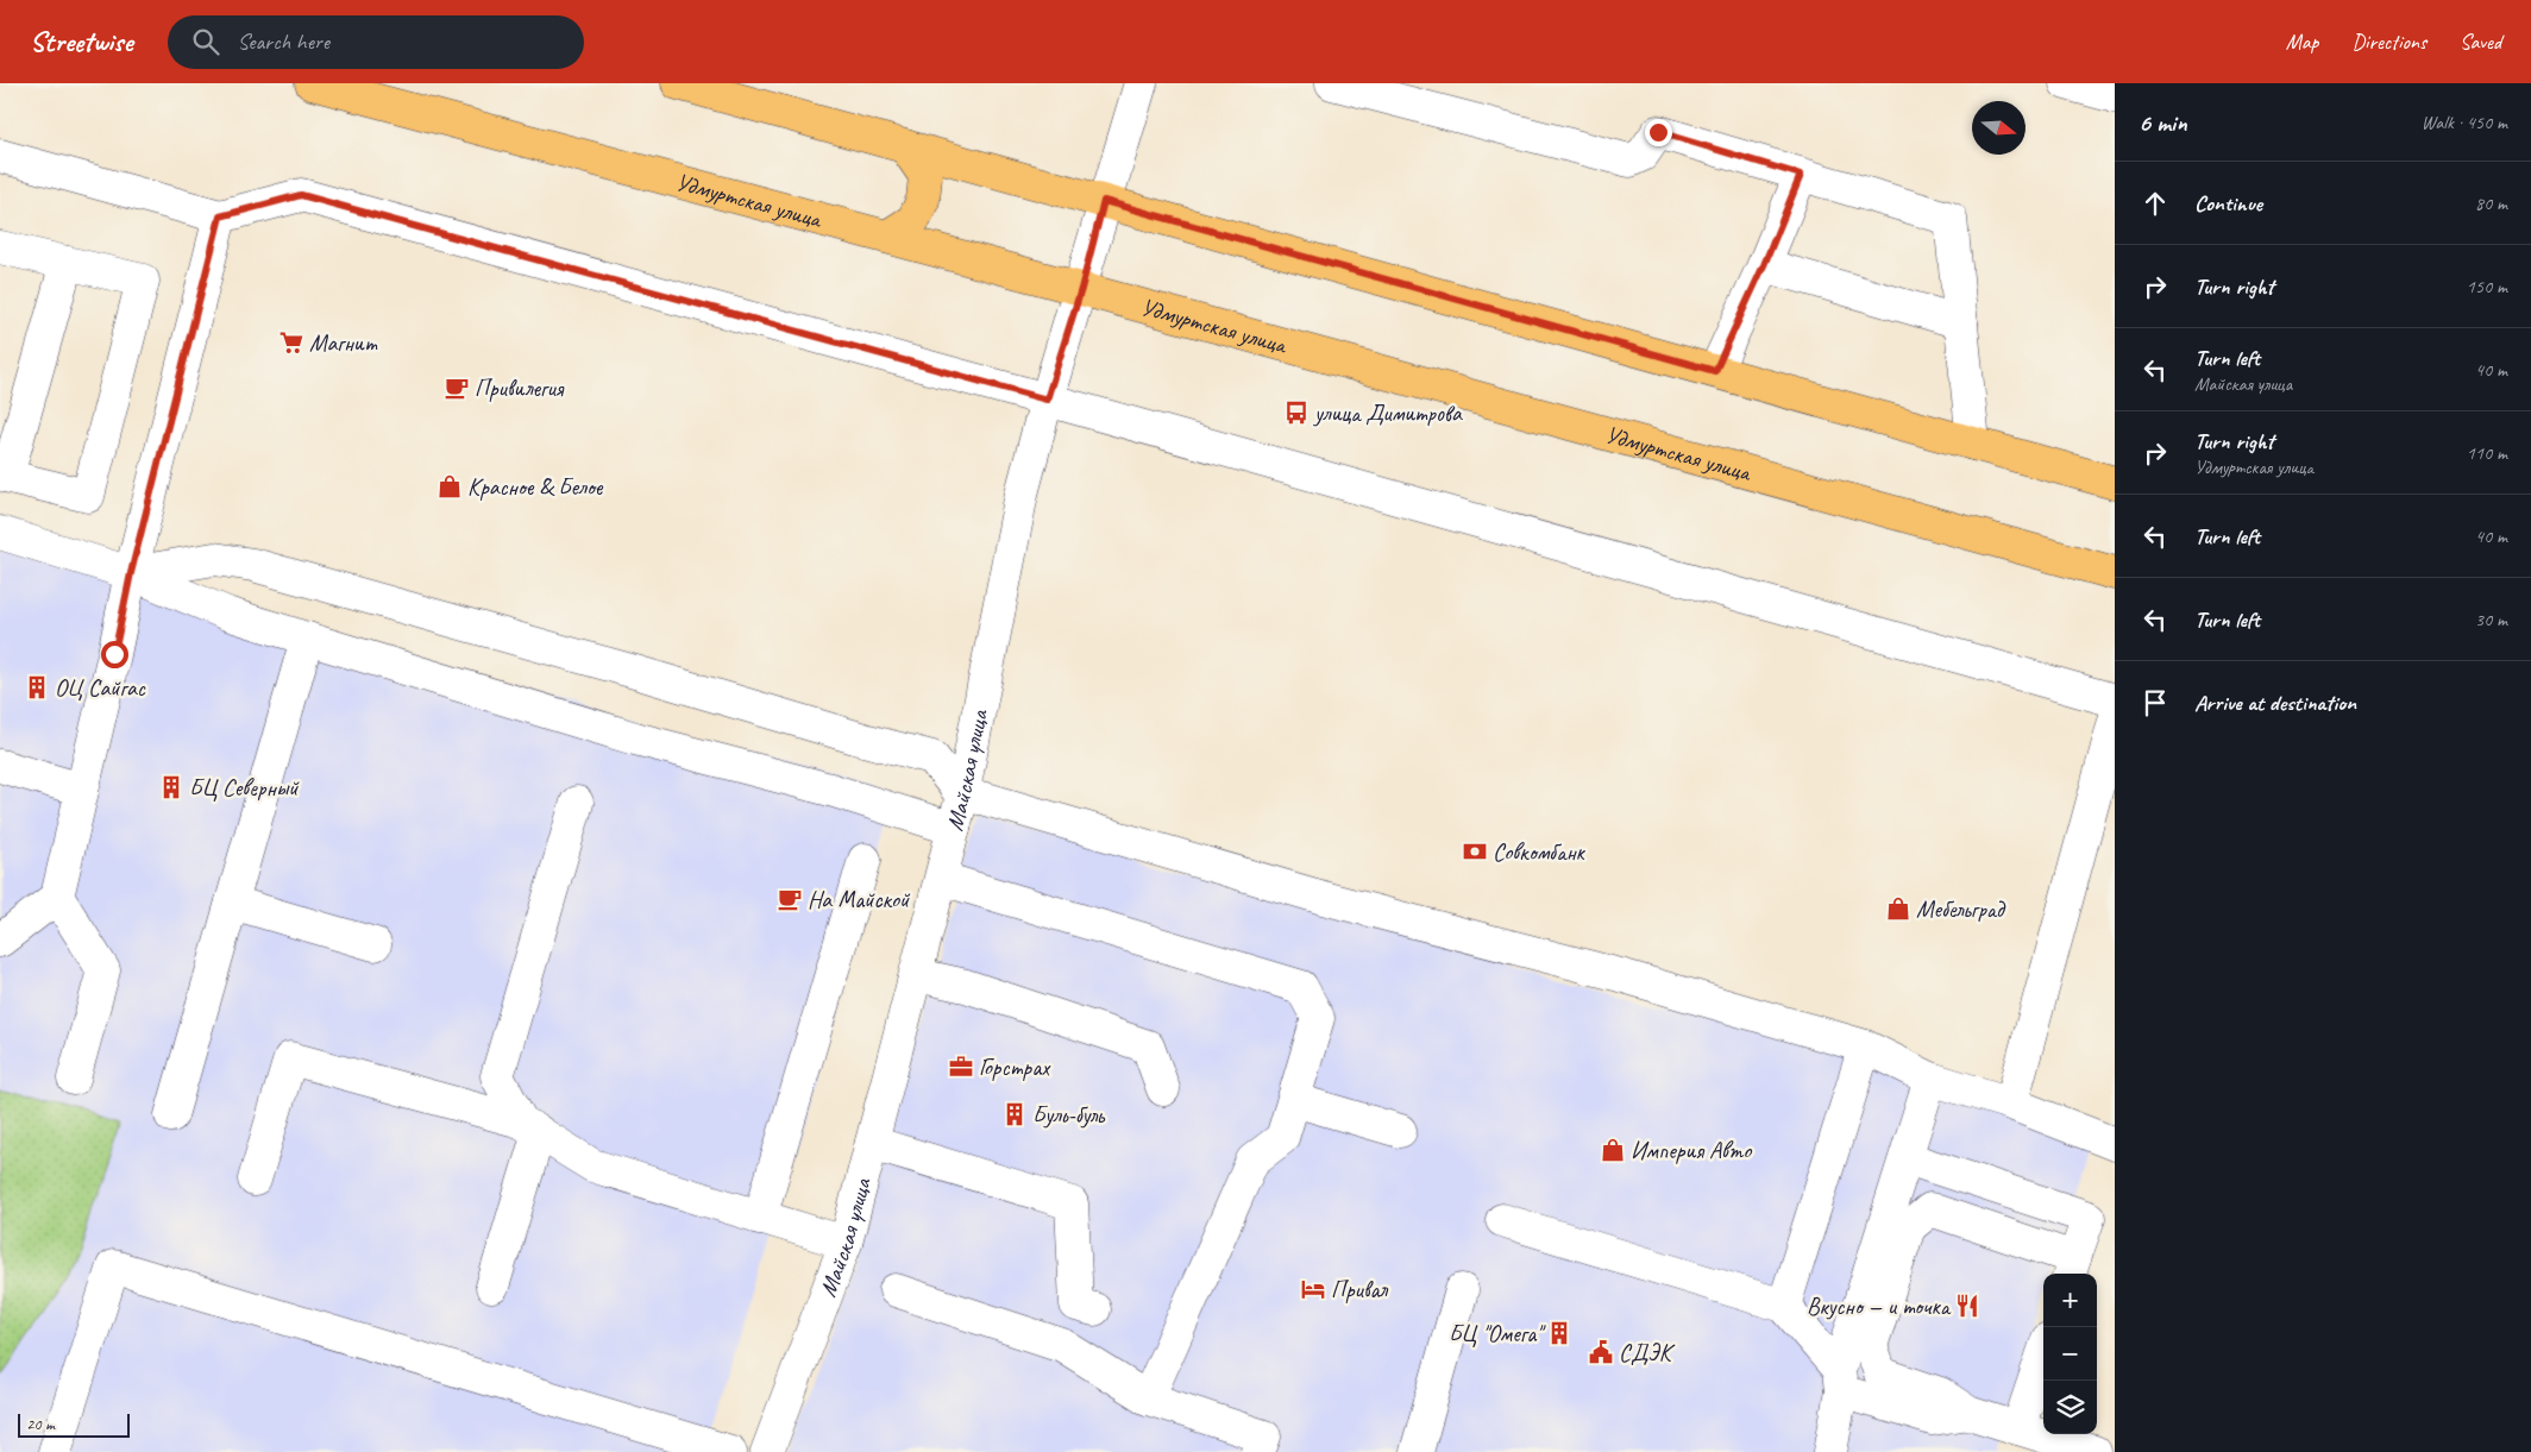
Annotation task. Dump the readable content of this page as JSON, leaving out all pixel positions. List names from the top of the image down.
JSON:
{
  "streets": {
    "main road": ["Удмуртская улица"],
    "street": ["Майская улица"]
  },
  "crossings": [
    ["Удмуртская улица", "Майская улица"]
  ],
  "places": {
    "supermarket": ["Магнит"],
    "cafe": ["Привилегия", "На Майской"],
    "bus stop": ["улица Димитрова"],
    "shop": ["Красное & Белое", "Мебельград", "Империя Авто"],
    "building": [
      "ОЦ Сайгас",
      "БЦ Северный",
      "Буль-буль",
      "БЦ \"Омега\""
    ],
    "bank": ["Совкомбанк"],
    "office": ["Горстрах"],
    "hotel": ["Привал"],
    "restaurant": ["Вкусно — и точка"],
    "public building": ["СДЭК"]
  },
  "scale_bar": "20 m",
  "north": "right",
  "page": {
    "header": "Streetwise",
    "search": "Search here",
    "nav": ["Map", "Directions", "Saved"],
    "heading": ["6 min", "Walk · 450 m"],
    "list": [
      ["Continue", "80 m"],
      ["Turn right", "150 m"],
      ["Turn left", "Майская улица", "40 m"],
      ["Turn right", "Удмуртская улица", "110 m"],
      ["Turn left", "40 m"],
      ["Turn left", "30 m"],
      "Arrive at destination"
    ],
    "map_buttons": ["+", "−"],
    "scale": "20 m"
  }
}
